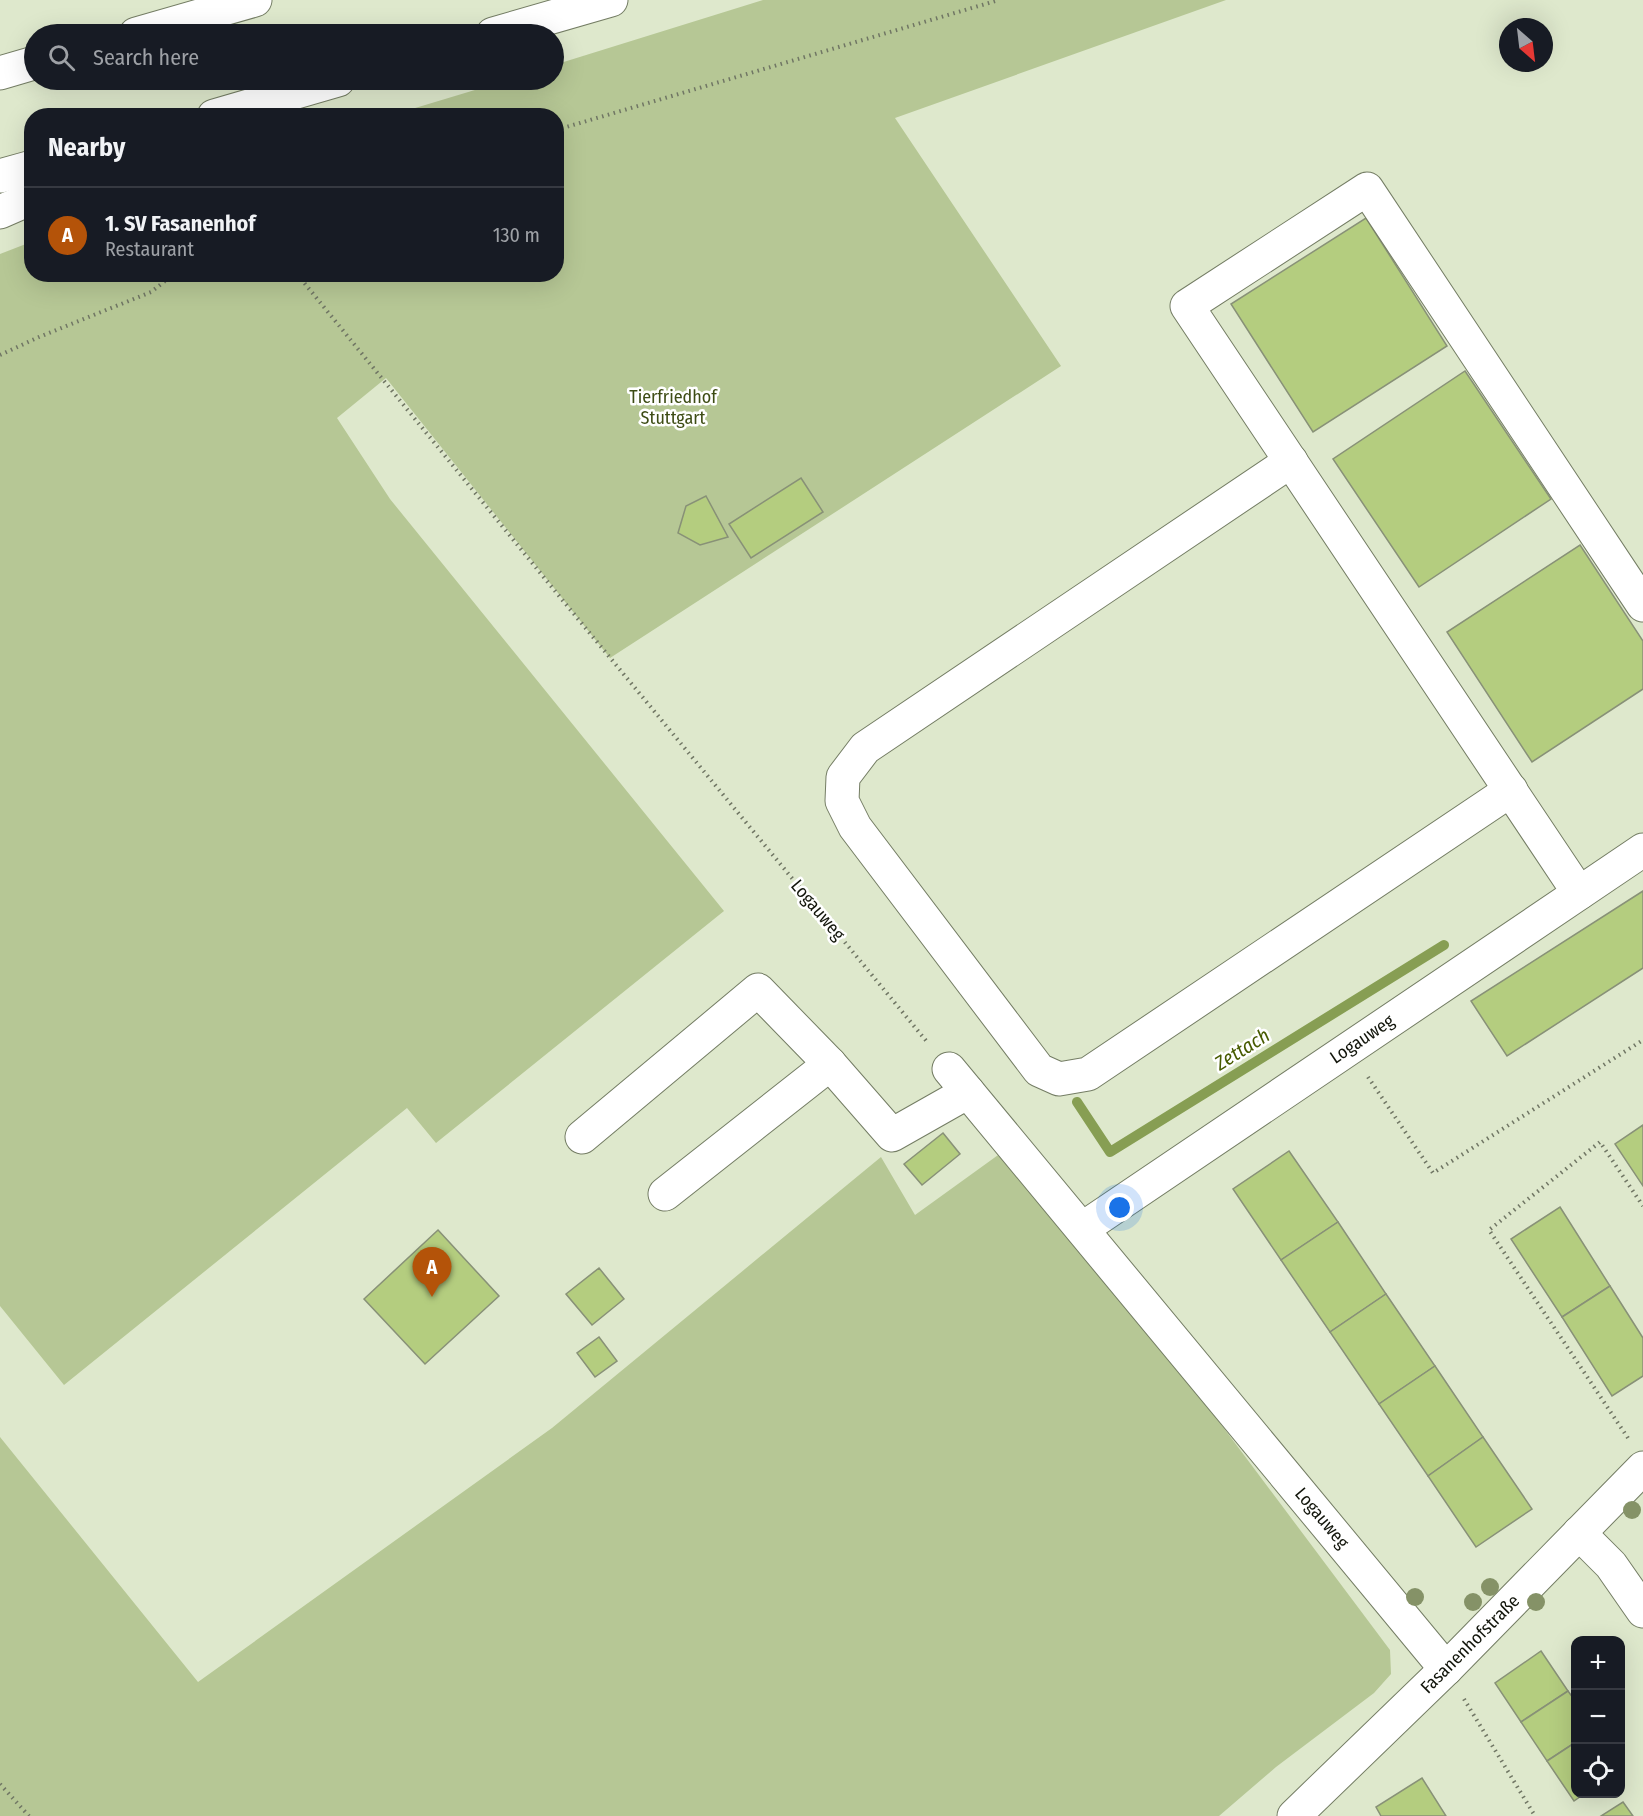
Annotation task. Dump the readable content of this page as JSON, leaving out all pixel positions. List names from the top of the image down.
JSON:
{
  "streets": {
    "main road": ["Logauweg", "Fasanenhofstraße"]
  },
  "crossings": [
    ["Logauweg", "Fasanenhofstraße"]
  ],
  "water": ["Zettach"],
  "parks": ["Tierfriedhof Stuttgart"],
  "north": "bottom right",
  "page": {
    "search": "Search here",
    "heading": "Nearby",
    "list": [
      {
        "mark": "A",
        "name": "1. SV Fasanenhof",
        "note": "Restaurant",
        "value": "130 m"
      }
    ],
    "pins": "A",
    "map_buttons": ["+", "−"]
  }
}
